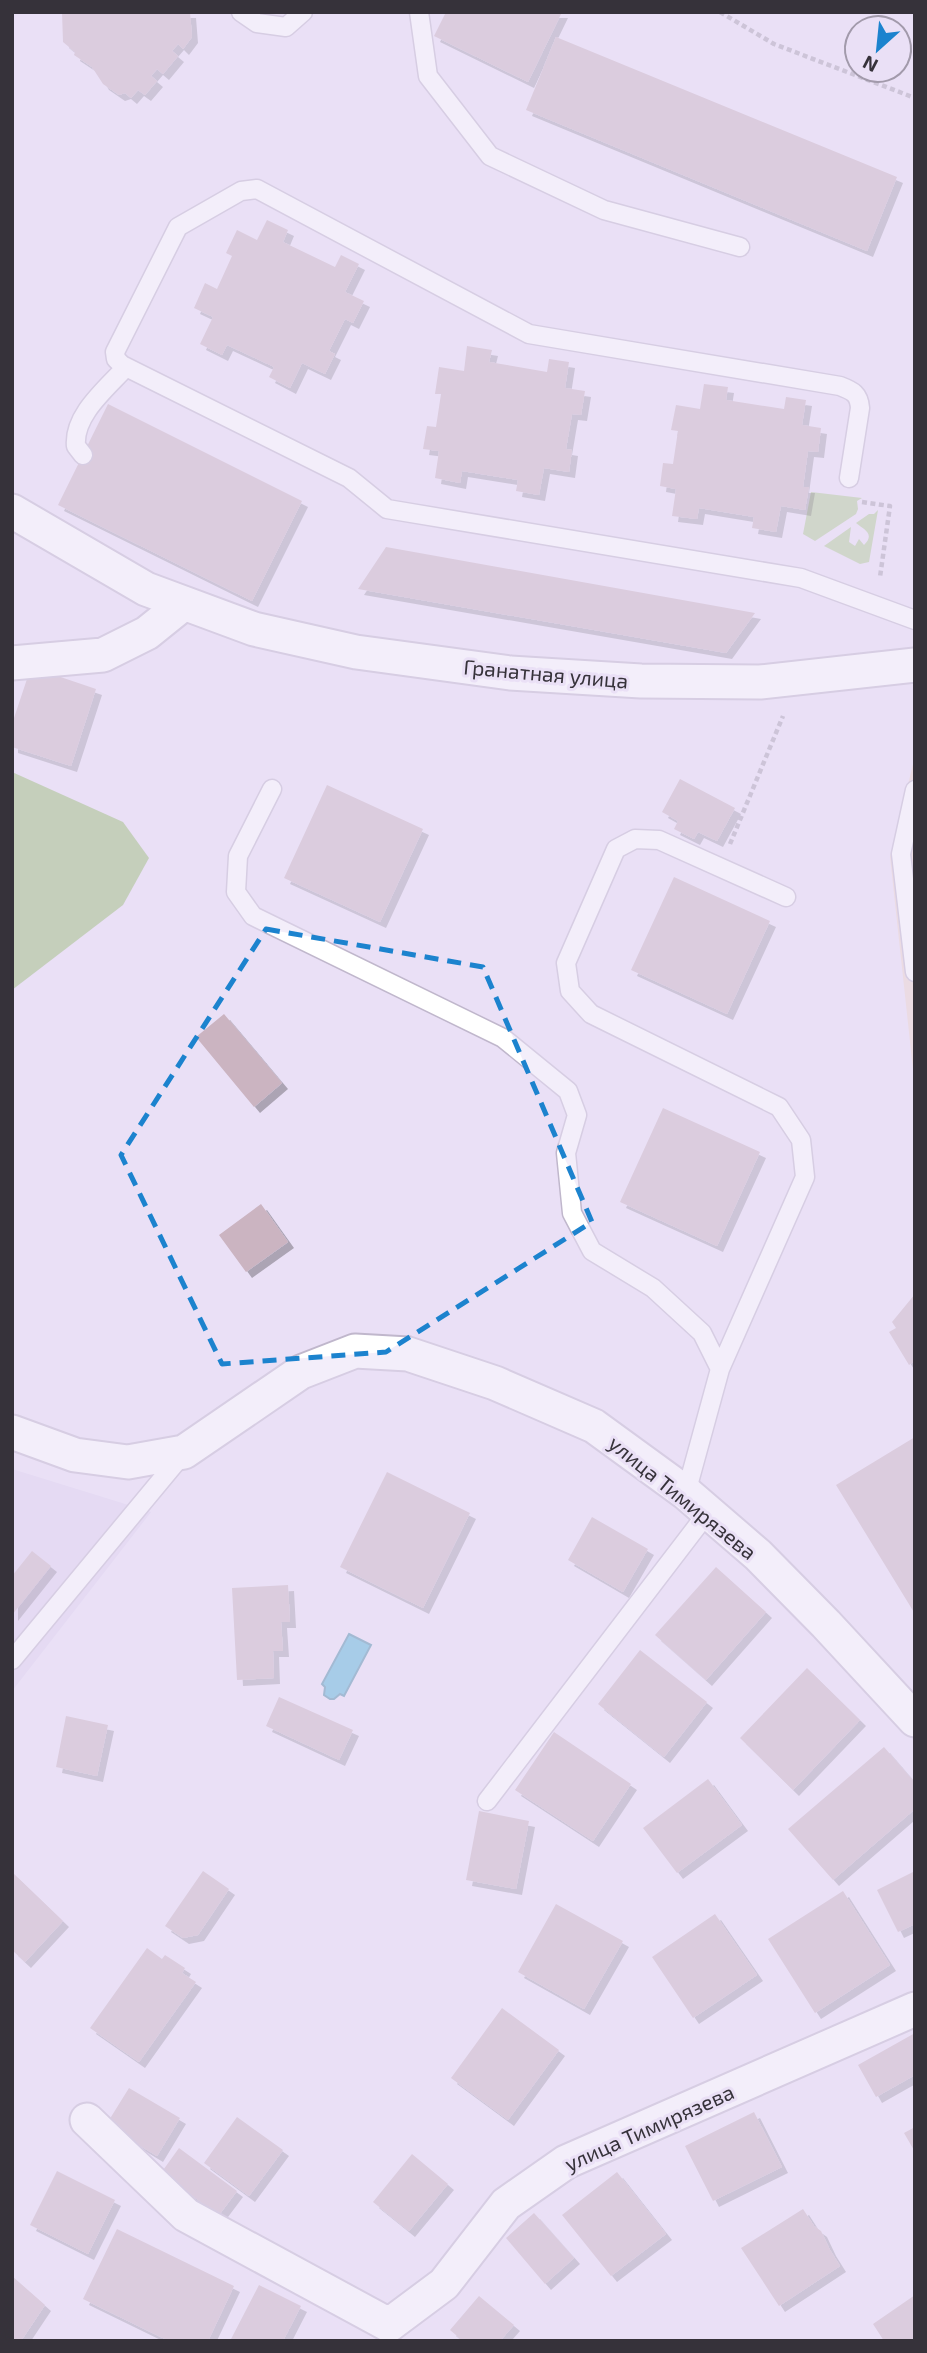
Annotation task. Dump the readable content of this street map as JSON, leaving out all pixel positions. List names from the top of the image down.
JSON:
{
  "streets": {
    "street": ["Гранатная улица", "улица Тимирязева"]
  },
  "north": "bottom left"
}
